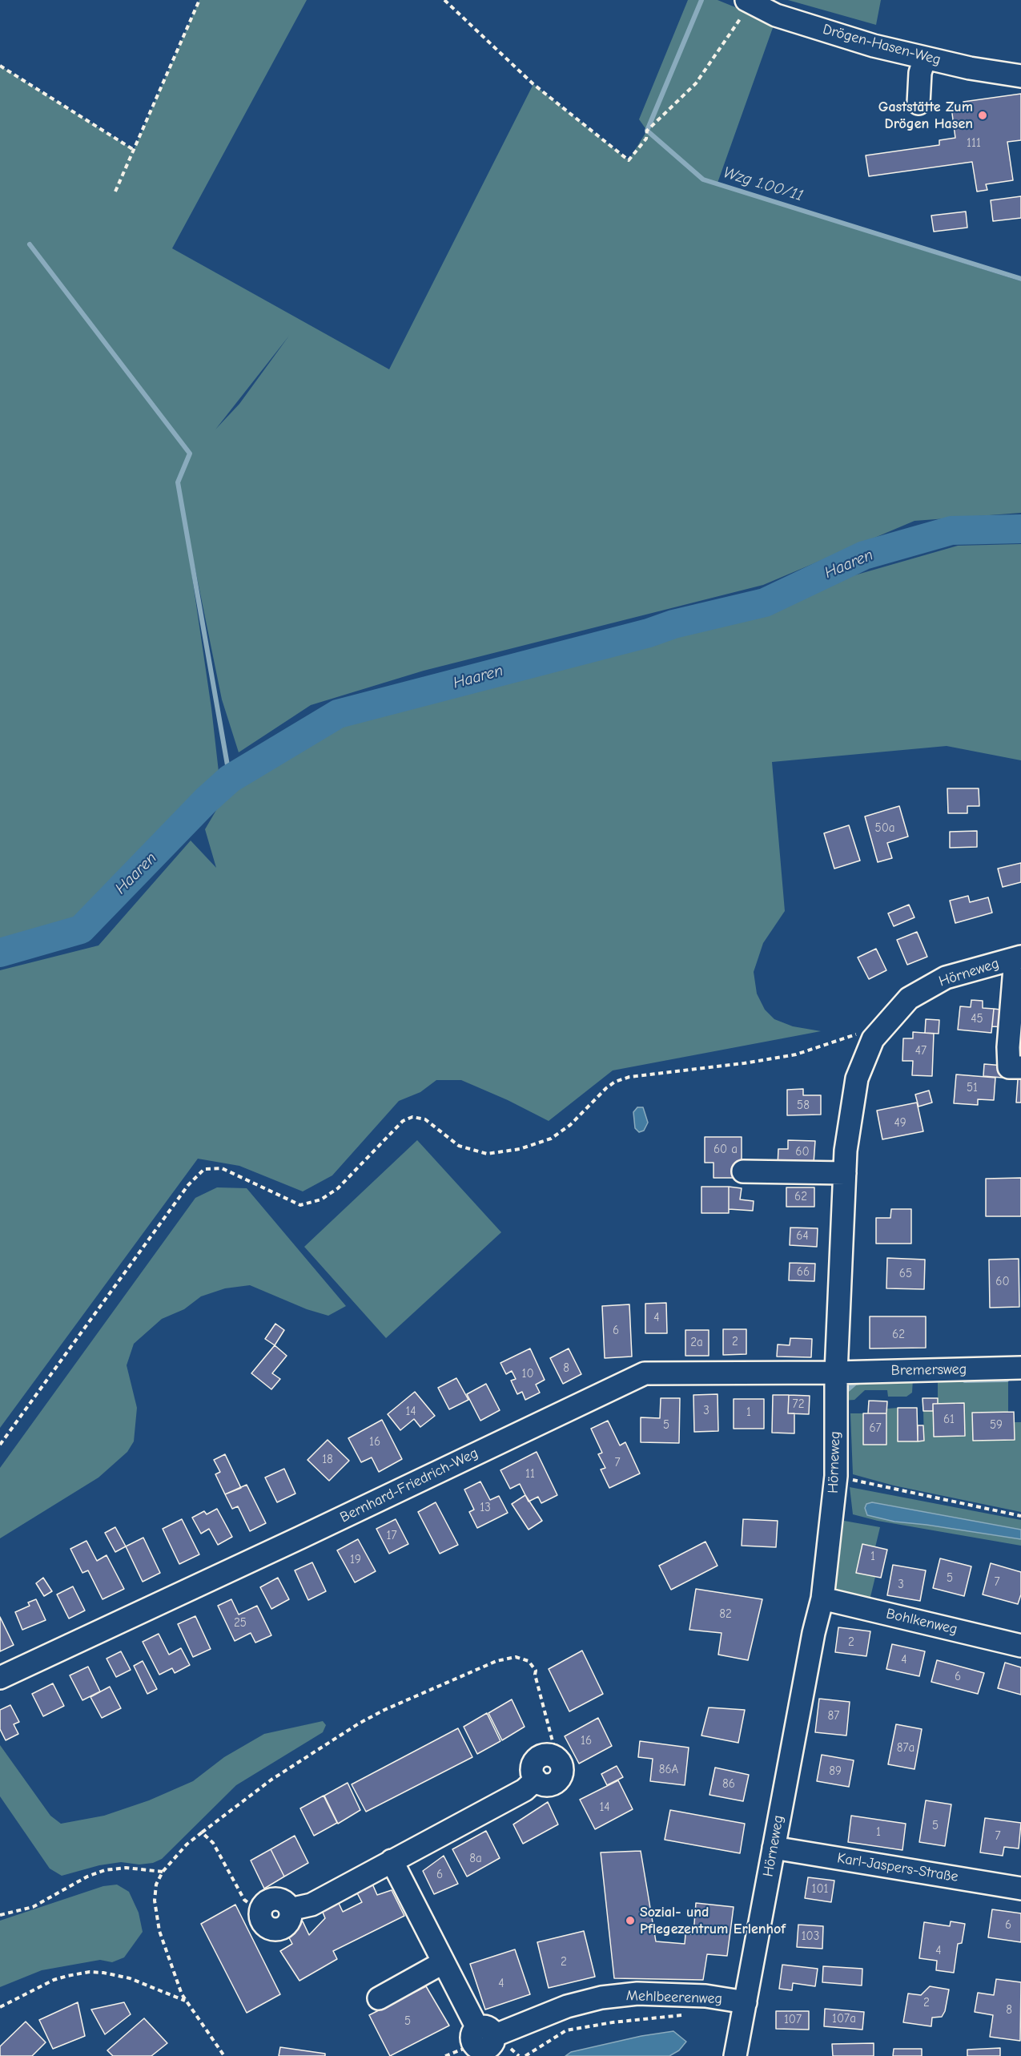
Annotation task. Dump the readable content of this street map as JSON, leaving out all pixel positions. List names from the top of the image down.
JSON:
{
  "streets": {
    "street": [
      "Drögen-Hasen-Weg",
      "Hörneweg",
      "Bremersweg",
      "Bernhard-Friedrich-Weg",
      "Bohlkenweg",
      "Karl-Jaspers-Straße",
      "Mehlbeerenweg"
    ]
  },
  "crossings": [
    ["Hörneweg", "Bremersweg"],
    ["Hörneweg", "Bernhard-Friedrich-Weg"],
    ["Hörneweg", "Bohlkenweg"],
    ["Hörneweg", "Karl-Jaspers-Straße"],
    ["Hörneweg", "Mehlbeerenweg"],
    ["Bremersweg", "Bernhard-Friedrich-Weg"]
  ],
  "water": ["Wzg 1.00/11", "Haaren"],
  "places": ["Gaststätte Zum Drögen Hasen", "Sozial- und Pflegezentrum Erlenhof"],
  "house_numbers": [
    "111",
    "50a",
    "45",
    "47",
    "51",
    "58",
    "49",
    "60 a",
    "60",
    "62",
    "64",
    "66",
    "65",
    "60",
    "4",
    "6",
    "62",
    "2",
    "2a",
    "8",
    "10",
    "72",
    "3",
    "14",
    "1",
    "61",
    "5",
    "59",
    "67",
    "16",
    "18",
    "7",
    "11",
    "13",
    "17",
    "1",
    "19",
    "5",
    "7",
    "3",
    "82",
    "25",
    "2",
    "4",
    "6",
    "87",
    "16",
    "87a",
    "86A",
    "89",
    "86",
    "14",
    "5",
    "1",
    "7",
    "8a",
    "6",
    "101",
    "6",
    "103",
    "4",
    "2",
    "4",
    "2",
    "8",
    "107a",
    "107",
    "5"
  ]
}
